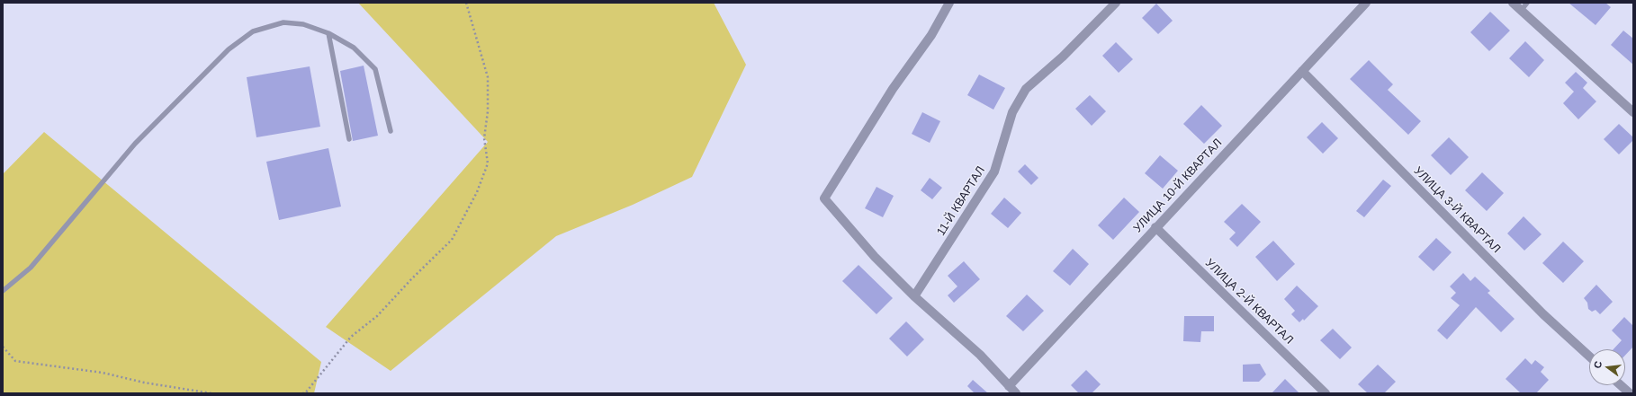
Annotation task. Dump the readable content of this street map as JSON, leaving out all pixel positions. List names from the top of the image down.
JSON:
{
  "streets": {
    "street": [
      "УЛИЦА 10-Й КВАРТАЛ",
      "11-Й КВАРТАЛ",
      "УЛИЦА 3-Й КВАРТАЛ",
      "УЛИЦА 2-Й КВАРТАЛ"
    ]
  },
  "crossings": [
    ["УЛИЦА 10-Й КВАРТАЛ", "УЛИЦА 3-Й КВАРТАЛ"],
    ["УЛИЦА 10-Й КВАРТАЛ", "УЛИЦА 2-Й КВАРТАЛ"]
  ],
  "north": "left"
}
